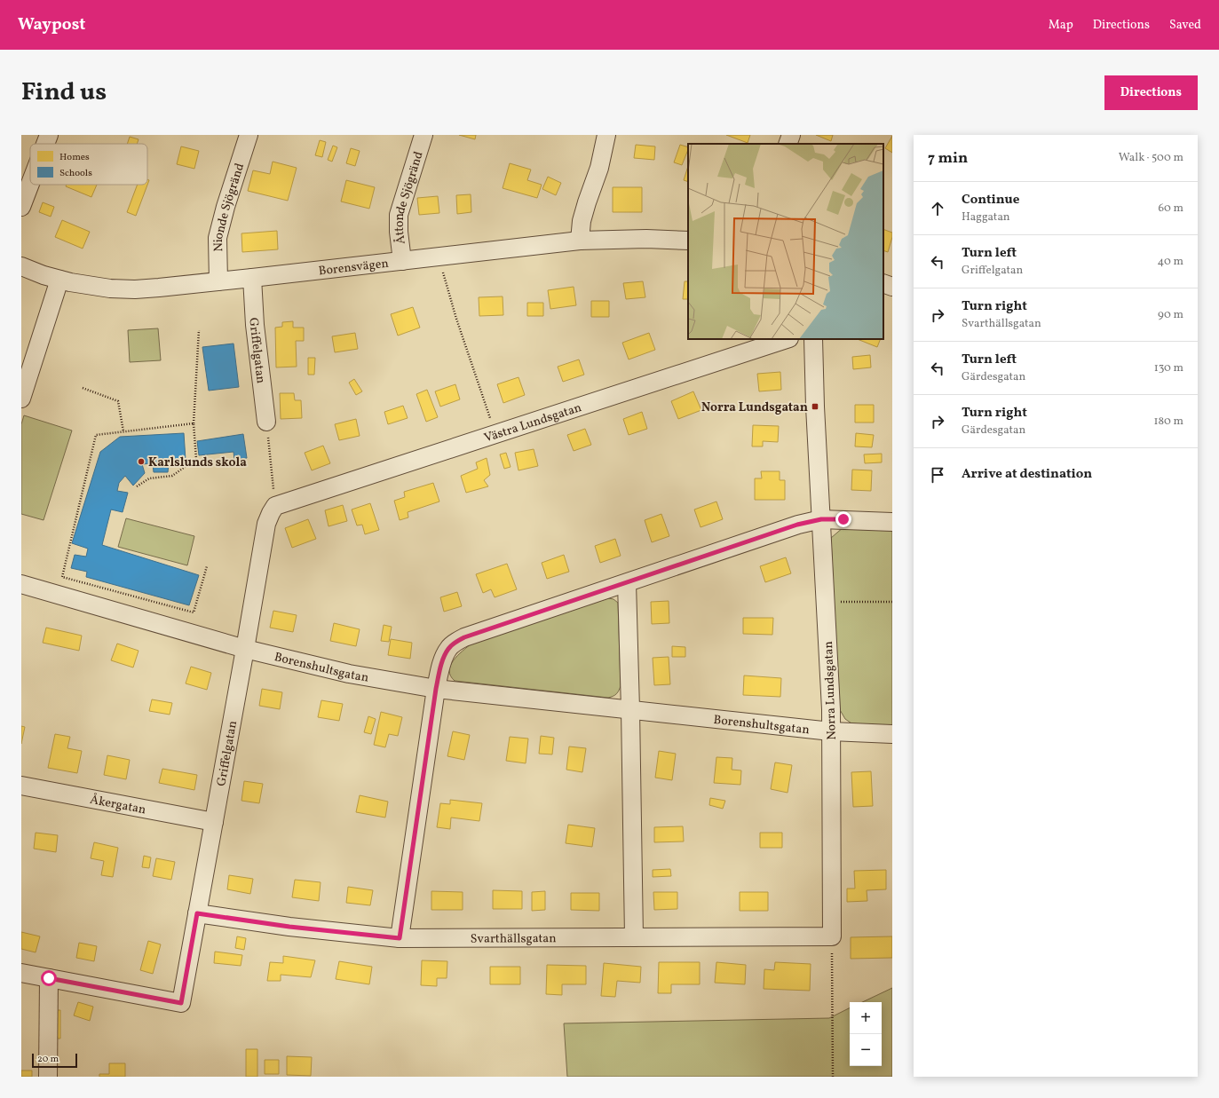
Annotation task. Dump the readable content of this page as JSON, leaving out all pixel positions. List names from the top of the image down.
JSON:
{
  "streets": {
    "street": [
      "Åttonde Sjögränd",
      "Nionde Sjögränd",
      "Borensvägen",
      "Griffelgatan",
      "Västra Lundsgatan",
      "Borenshultsgatan",
      "Norra Lundsgatan",
      "Åkergatan",
      "Svarthällsgatan"
    ]
  },
  "crossings": [
    ["Åttonde Sjögränd", "Borensvägen"],
    ["Nionde Sjögränd", "Borensvägen"],
    ["Borensvägen", "Griffelgatan"],
    ["Griffelgatan", "Västra Lundsgatan"],
    ["Griffelgatan", "Borenshultsgatan"],
    ["Griffelgatan", "Åkergatan"],
    ["Griffelgatan", "Svarthällsgatan"],
    ["Borenshultsgatan", "Norra Lundsgatan"],
    ["Norra Lundsgatan", "Svarthällsgatan"]
  ],
  "places": {
    "transit": ["Norra Lundsgatan"],
    "other": ["Karlslunds skola"]
  },
  "legend": ["Homes", "Schools"],
  "scale_bar": "20 m",
  "page": {
    "header": "Waypost",
    "nav": ["Map", "Directions", "Saved"],
    "title": "Find us",
    "buttons": "Directions",
    "heading": ["7 min", "Walk · 500 m"],
    "list": [
      ["Continue", "Haggatan", "60 m"],
      ["Turn left", "Griffelgatan", "40 m"],
      ["Turn right", "Svarthällsgatan", "90 m"],
      ["Turn left", "Gärdesgatan", "130 m"],
      ["Turn right", "Gärdesgatan", "180 m"],
      "Arrive at destination"
    ],
    "map_buttons": ["+", "−"],
    "scale": "20 m"
  }
}
